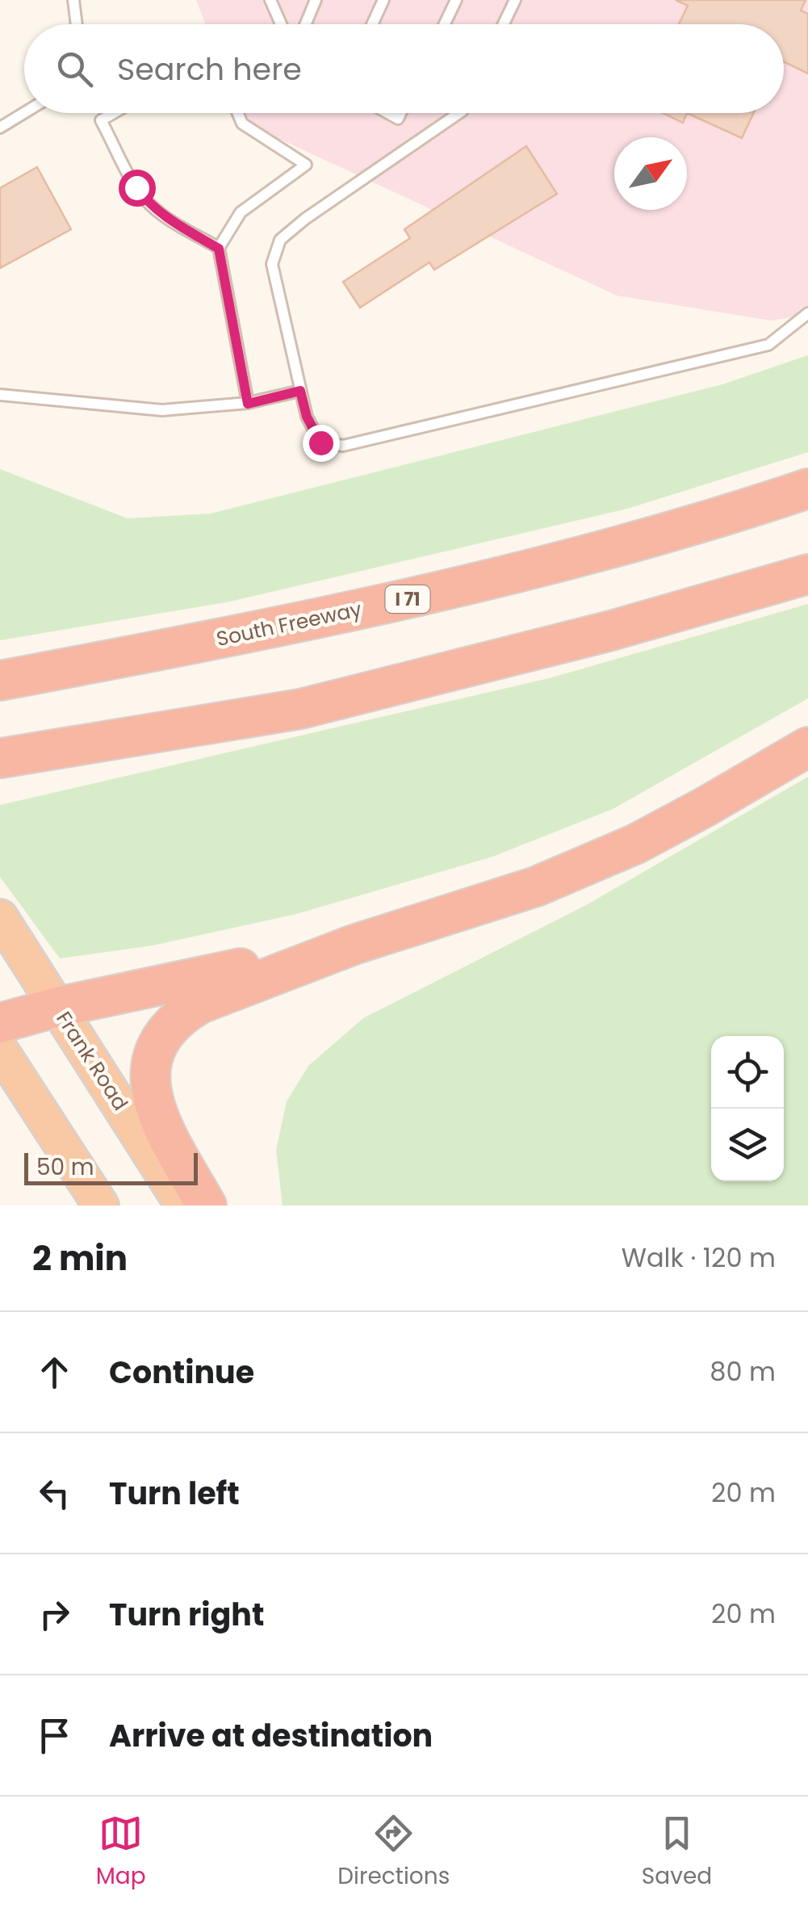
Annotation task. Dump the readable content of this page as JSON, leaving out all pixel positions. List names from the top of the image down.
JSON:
{
  "streets": {
    "highway": ["I 71", "South Freeway", "Frank Road"]
  },
  "scale_bar": "50 m",
  "north": "top right",
  "page": {
    "search": "Search here",
    "scale": "50 m",
    "heading": ["2 min", "Walk · 120 m"],
    "list": [
      ["Continue", "80 m"],
      ["Turn left", "20 m"],
      ["Turn right", "20 m"],
      "Arrive at destination"
    ],
    "nav": ["Map", "Directions", "Saved"]
  }
}
